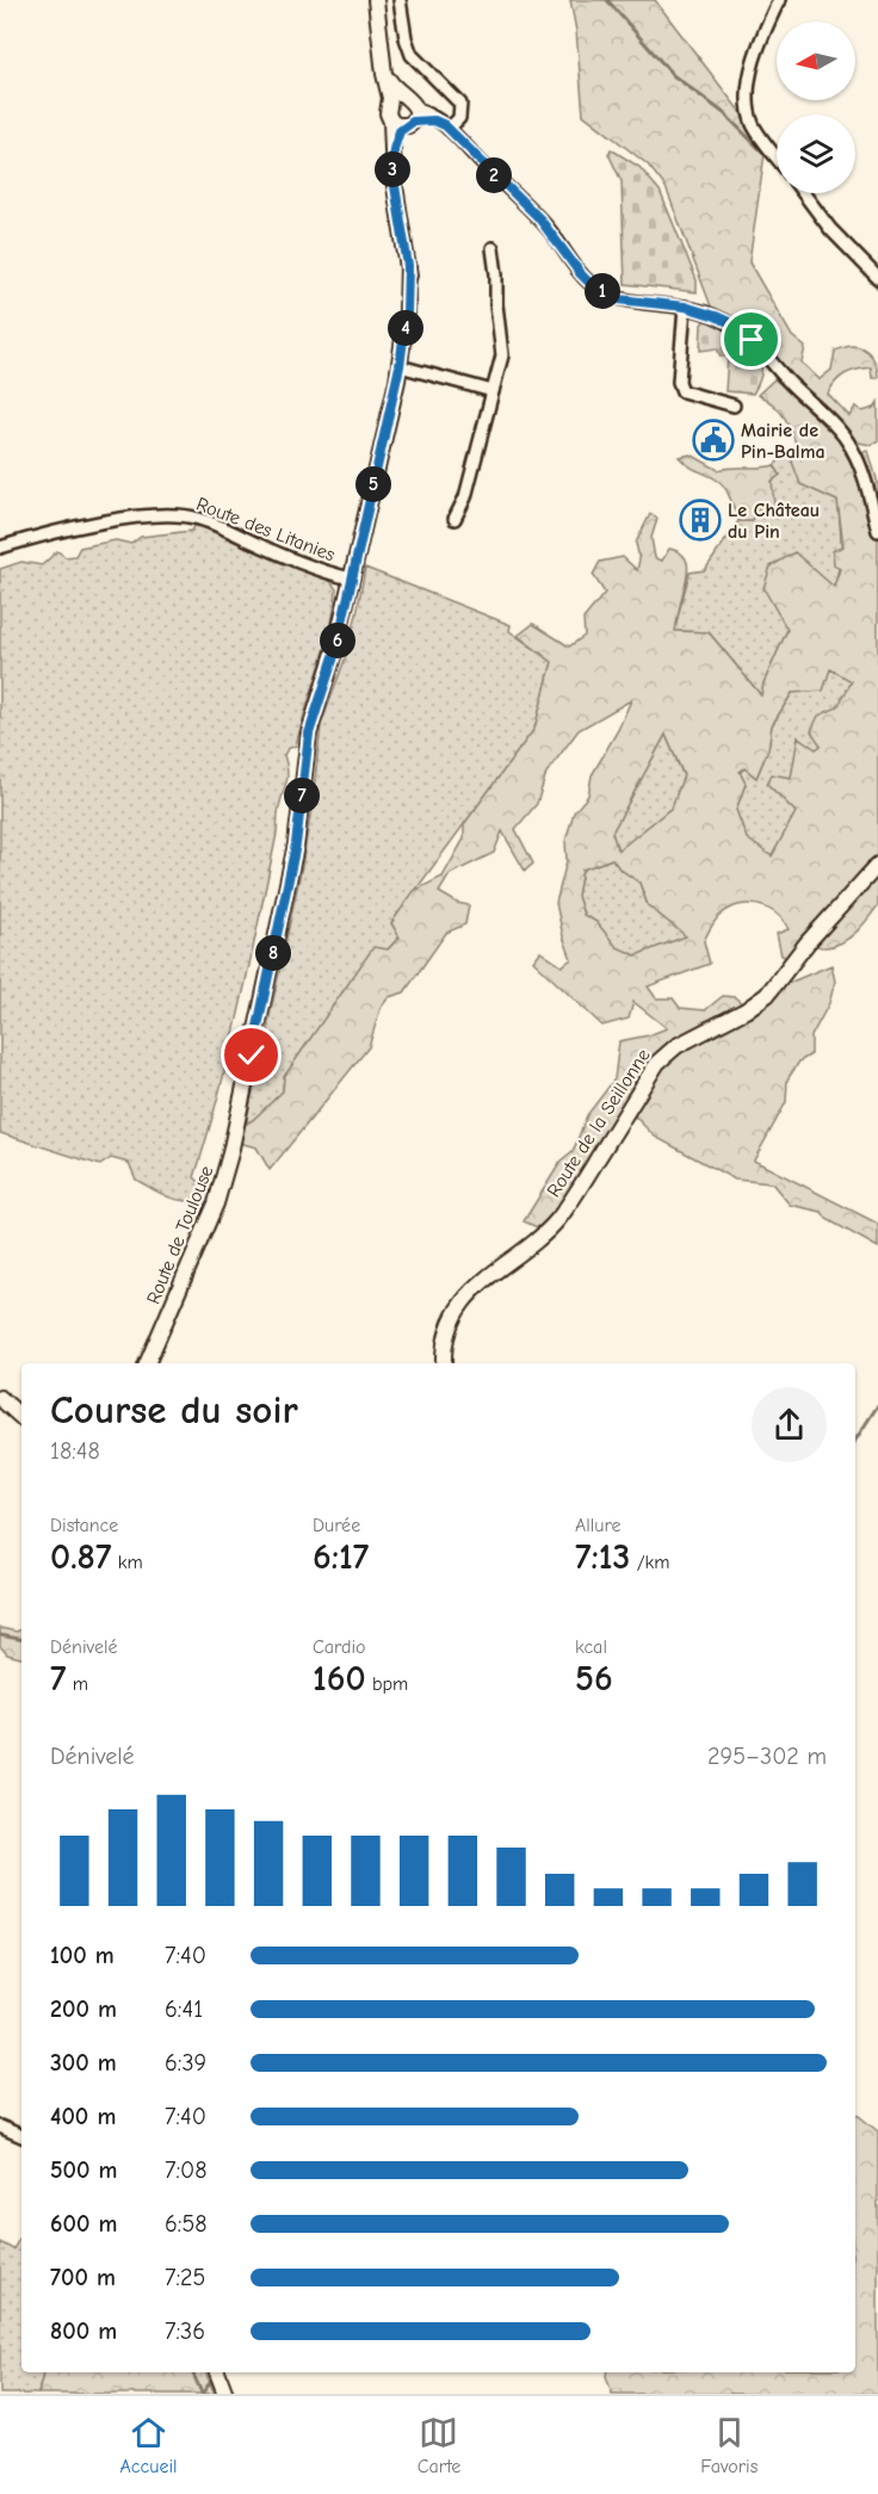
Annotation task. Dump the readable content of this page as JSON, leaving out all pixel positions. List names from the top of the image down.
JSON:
{
  "streets": {
    "street": ["Route des Litanies", "Route de la Seillonne", "Route de Toulouse"]
  },
  "crossings": [
    ["Route des Litanies", "Route de Toulouse"]
  ],
  "places": {
    "public building": ["Mairie de Pin-Balma"],
    "building": ["Le Château du Pin"]
  },
  "north": "left",
  "page": {
    "pins": [
      "3",
      "2",
      "1",
      "4",
      "5",
      "6",
      "7",
      "8"
    ],
    "heading": ["Course du soir", "18:48"],
    "stats": [
      ["Distance", "0.87 km"],
      ["Durée", "6:17"],
      ["Allure", "7:13 /km"],
      ["Dénivelé", "7 m"],
      ["Cardio", "160 bpm"],
      ["kcal", "56"]
    ],
    "chart": ["Dénivelé", "295–302 m"],
    "list": [
      {
        "name": "100 m",
        "note": "7:40"
      },
      {
        "name": "200 m",
        "note": "6:41"
      },
      {
        "name": "300 m",
        "note": "6:39"
      },
      {
        "name": "400 m",
        "note": "7:40"
      },
      {
        "name": "500 m",
        "note": "7:08"
      },
      {
        "name": "600 m",
        "note": "6:58"
      },
      {
        "name": "700 m",
        "note": "7:25"
      },
      {
        "name": "800 m",
        "note": "7:36"
      }
    ],
    "tabs": ["Accueil", "Carte", "Favoris"]
  }
}
